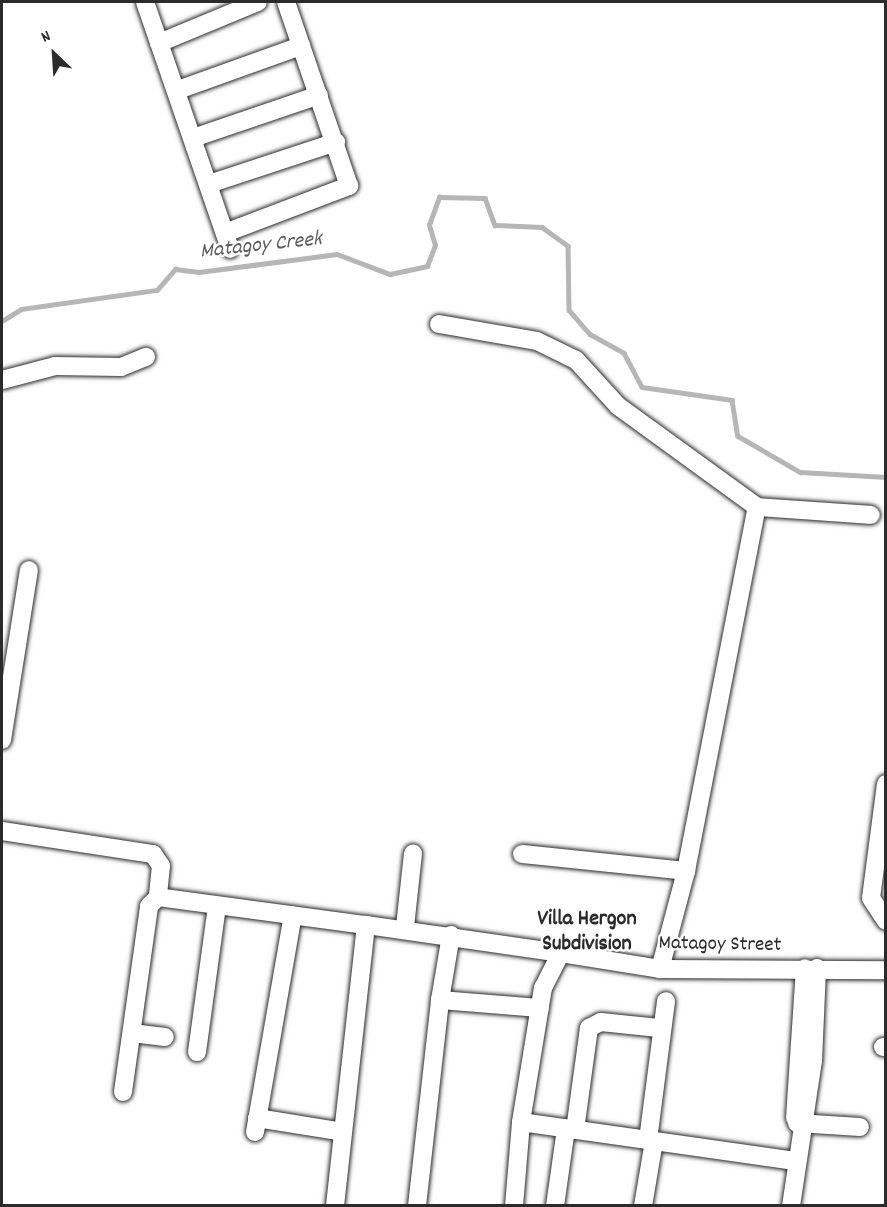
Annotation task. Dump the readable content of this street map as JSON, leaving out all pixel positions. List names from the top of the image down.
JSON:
{
  "streets": {
    "street": ["Matagoy Street"]
  },
  "districts": ["Villa Hergon Subdivision"],
  "water": ["Matagoy Creek"],
  "north": "top left"
}
